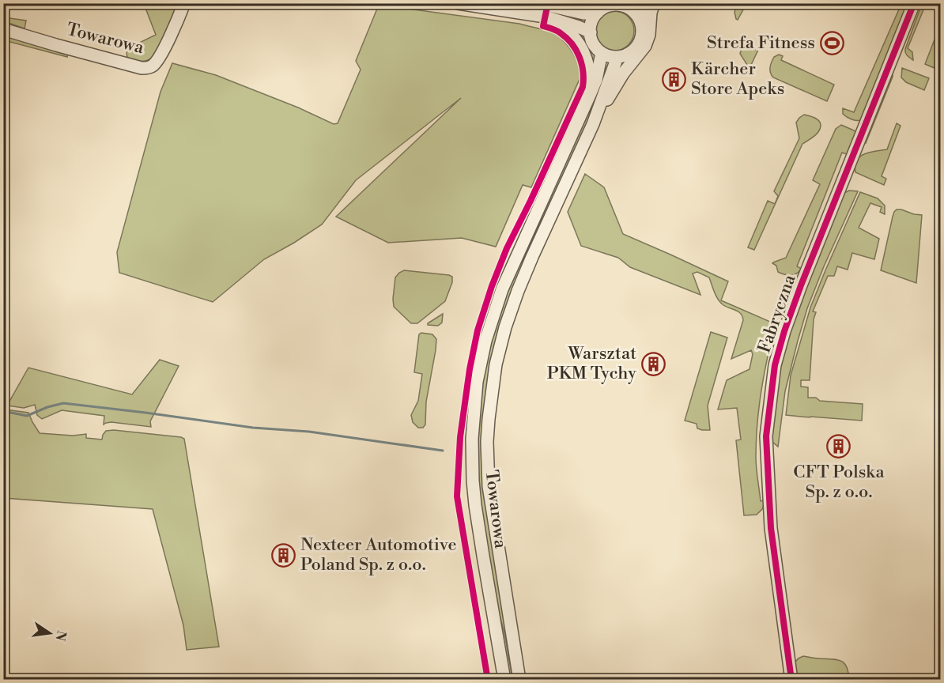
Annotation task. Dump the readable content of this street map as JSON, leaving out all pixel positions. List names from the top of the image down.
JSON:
{
  "streets": {
    "street": ["Towarowa", "Fabryczna"]
  },
  "places": {
    "sports": ["Strefa Fitness"],
    "building": [
      "Kärcher Store Apeks",
      "Warsztat PKM Tychy",
      "CFT Polska Sp. z o.o.",
      "Nexteer Automotive Poland Sp. z o.o."
    ]
  },
  "north": "right"
}
